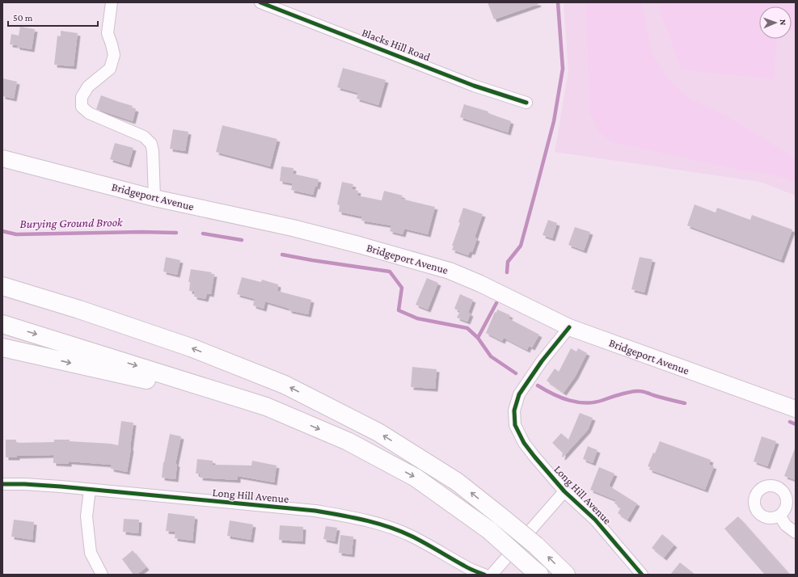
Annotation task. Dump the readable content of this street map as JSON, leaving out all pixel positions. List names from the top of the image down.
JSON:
{
  "streets": {
    "main road": ["Bridgeport Avenue"],
    "street": ["Blacks Hill Road", "Long Hill Avenue"]
  },
  "crossings": [
    ["Bridgeport Avenue", "Long Hill Avenue"]
  ],
  "water": ["Burying Ground Brook"],
  "scale_bar": "50 m",
  "north": "right"
}
